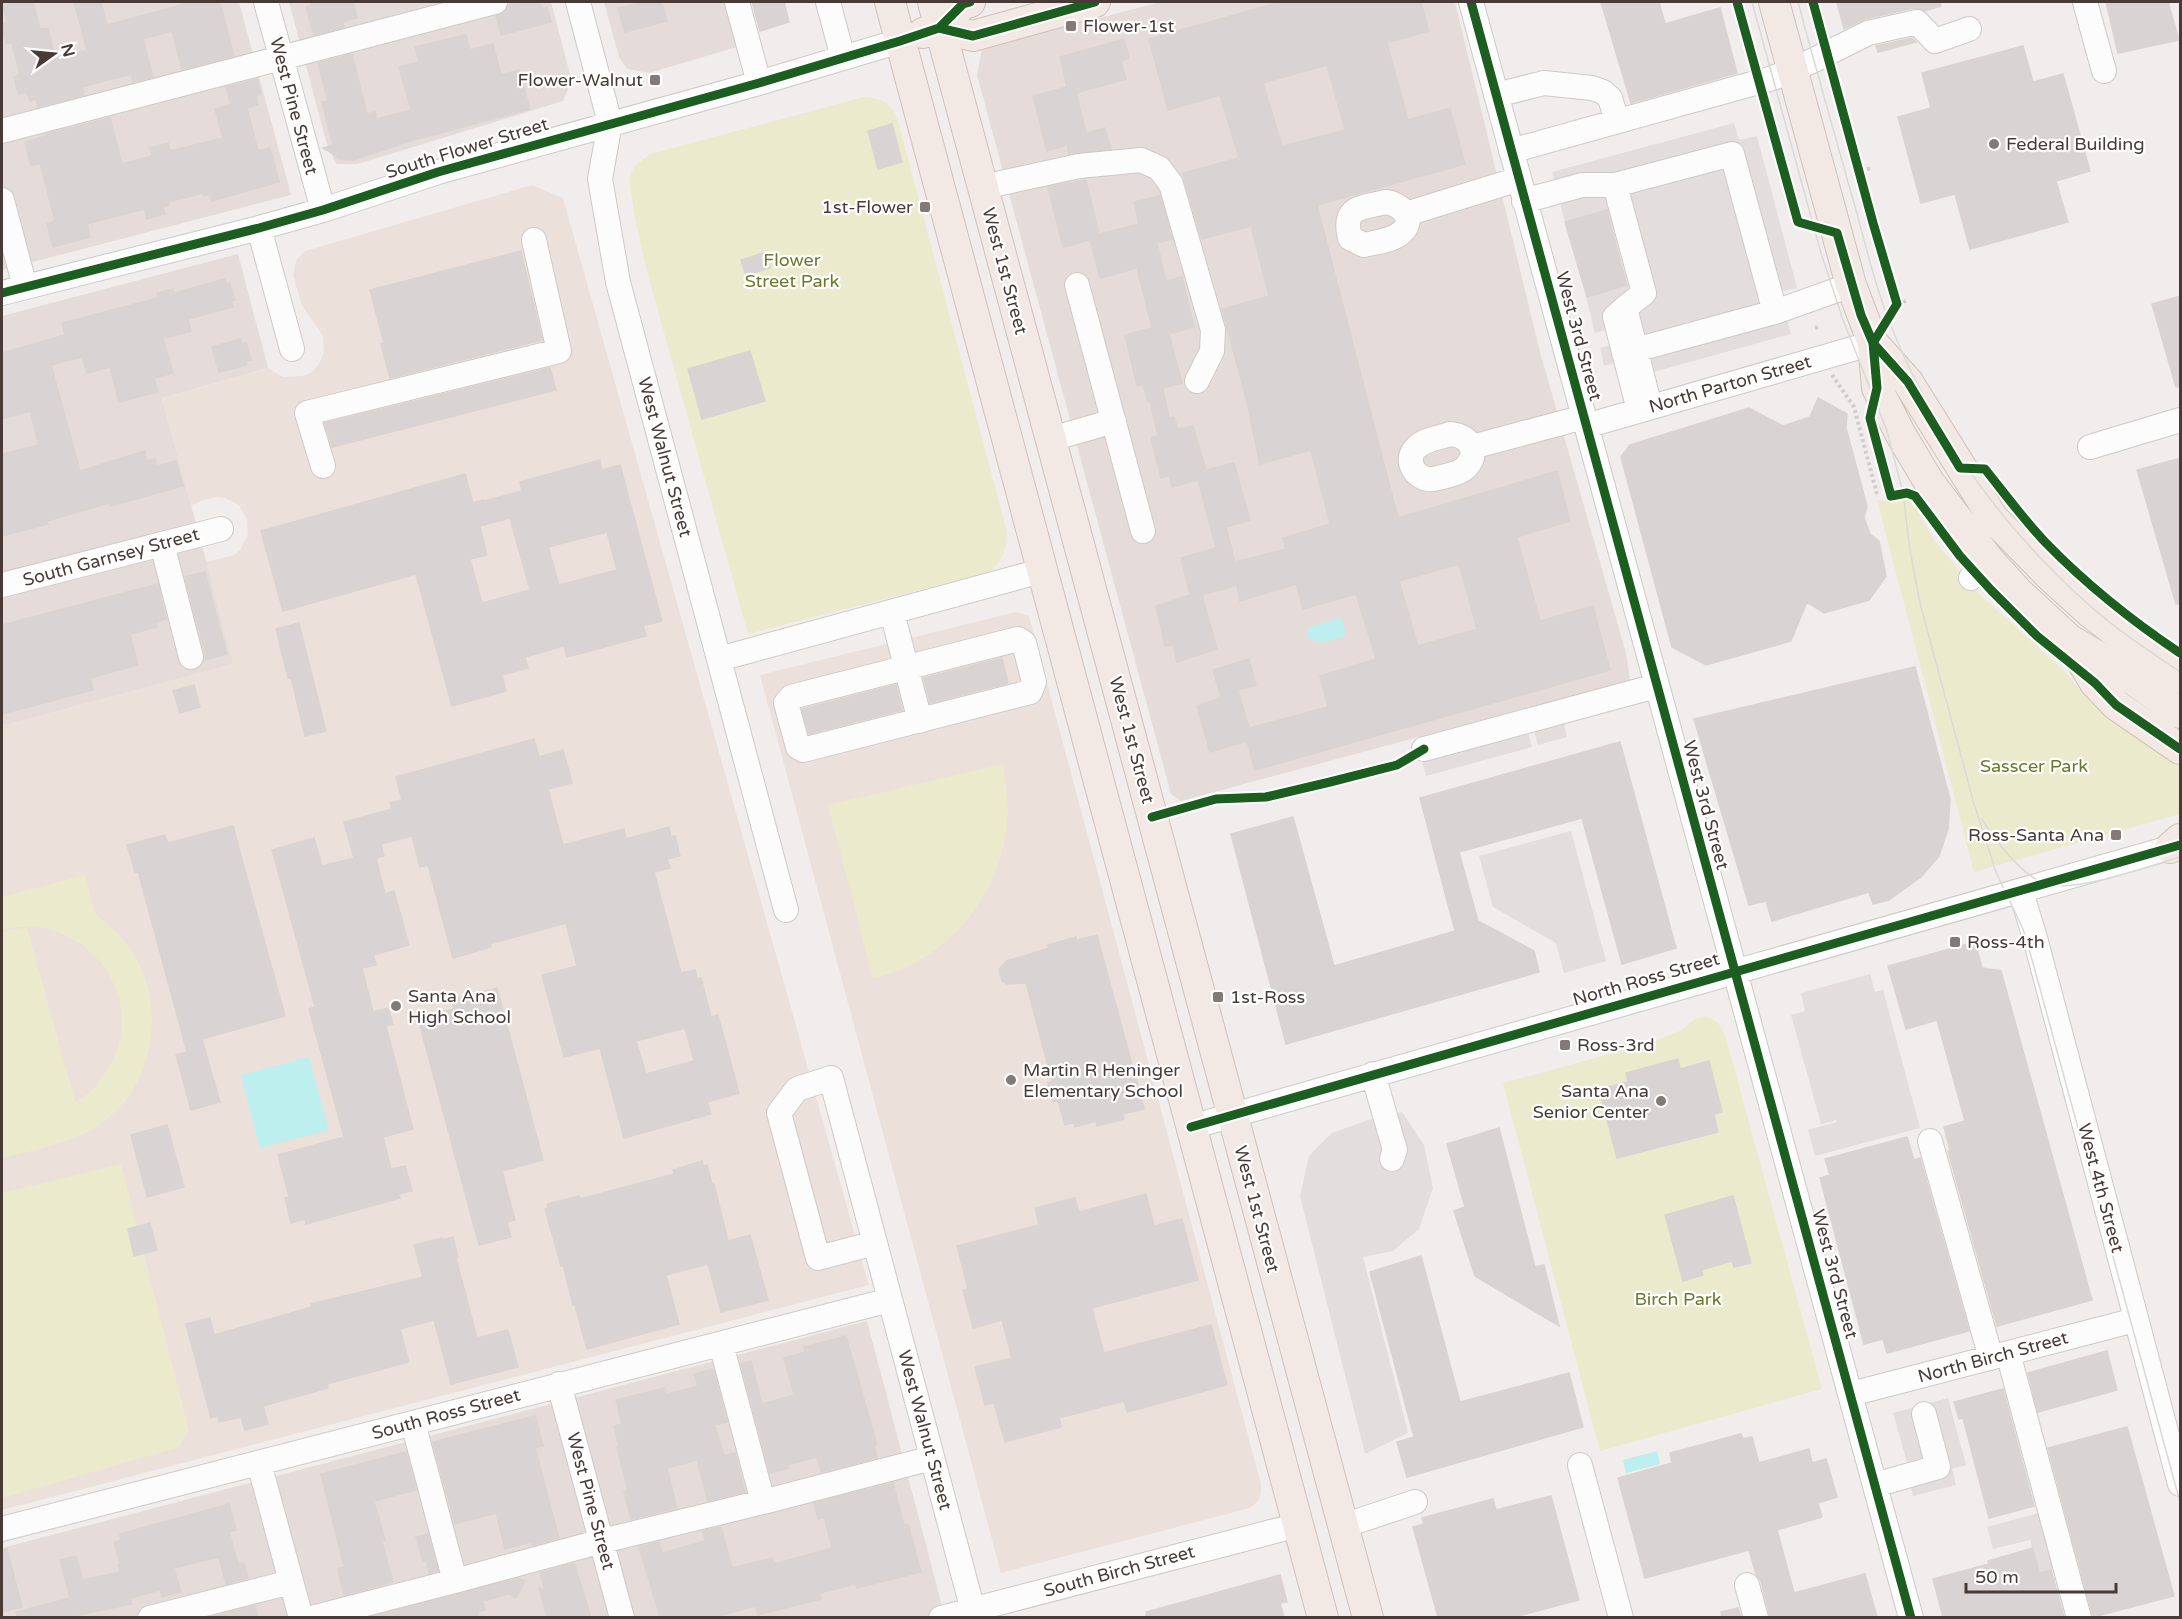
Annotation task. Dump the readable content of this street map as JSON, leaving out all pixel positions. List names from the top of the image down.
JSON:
{
  "streets": {
    "main road": ["South Flower Street", "West 1st Street"],
    "street": [
      "West Pine Street",
      "West 3rd Street",
      "North Parton Street",
      "West Walnut Street",
      "South Garnsey Street",
      "North Ross Street",
      "West 4th Street",
      "North Birch Street",
      "South Ross Street",
      "South Birch Street"
    ]
  },
  "crossings": [
    ["West Pine Street", "South Flower Street"],
    ["West Pine Street", "South Ross Street"],
    ["South Flower Street", "West 1st Street"],
    ["South Flower Street", "West Walnut Street"],
    ["West 1st Street", "North Ross Street"],
    ["West 3rd Street", "North Parton Street"],
    ["West 3rd Street", "North Ross Street"],
    ["West 3rd Street", "North Birch Street"],
    ["West Walnut Street", "South Ross Street"],
    ["West Walnut Street", "South Birch Street"],
    ["North Ross Street", "West 4th Street"],
    ["West 4th Street", "North Birch Street"]
  ],
  "parks": ["Flower Street Park", "Sasscer Park", "Birch Park"],
  "places": {
    "transit": [
      "Flower-1st",
      "Flower-Walnut",
      "1st-Flower",
      "Ross-Santa Ana",
      "Ross-4th",
      "1st-Ross",
      "Ross-3rd"
    ],
    "other": [
      "Federal Building",
      "Santa Ana High School",
      "Martin R Heninger Elementary School",
      "Santa Ana Senior Center"
    ]
  },
  "scale_bar": "50 m",
  "north": "right"
}
